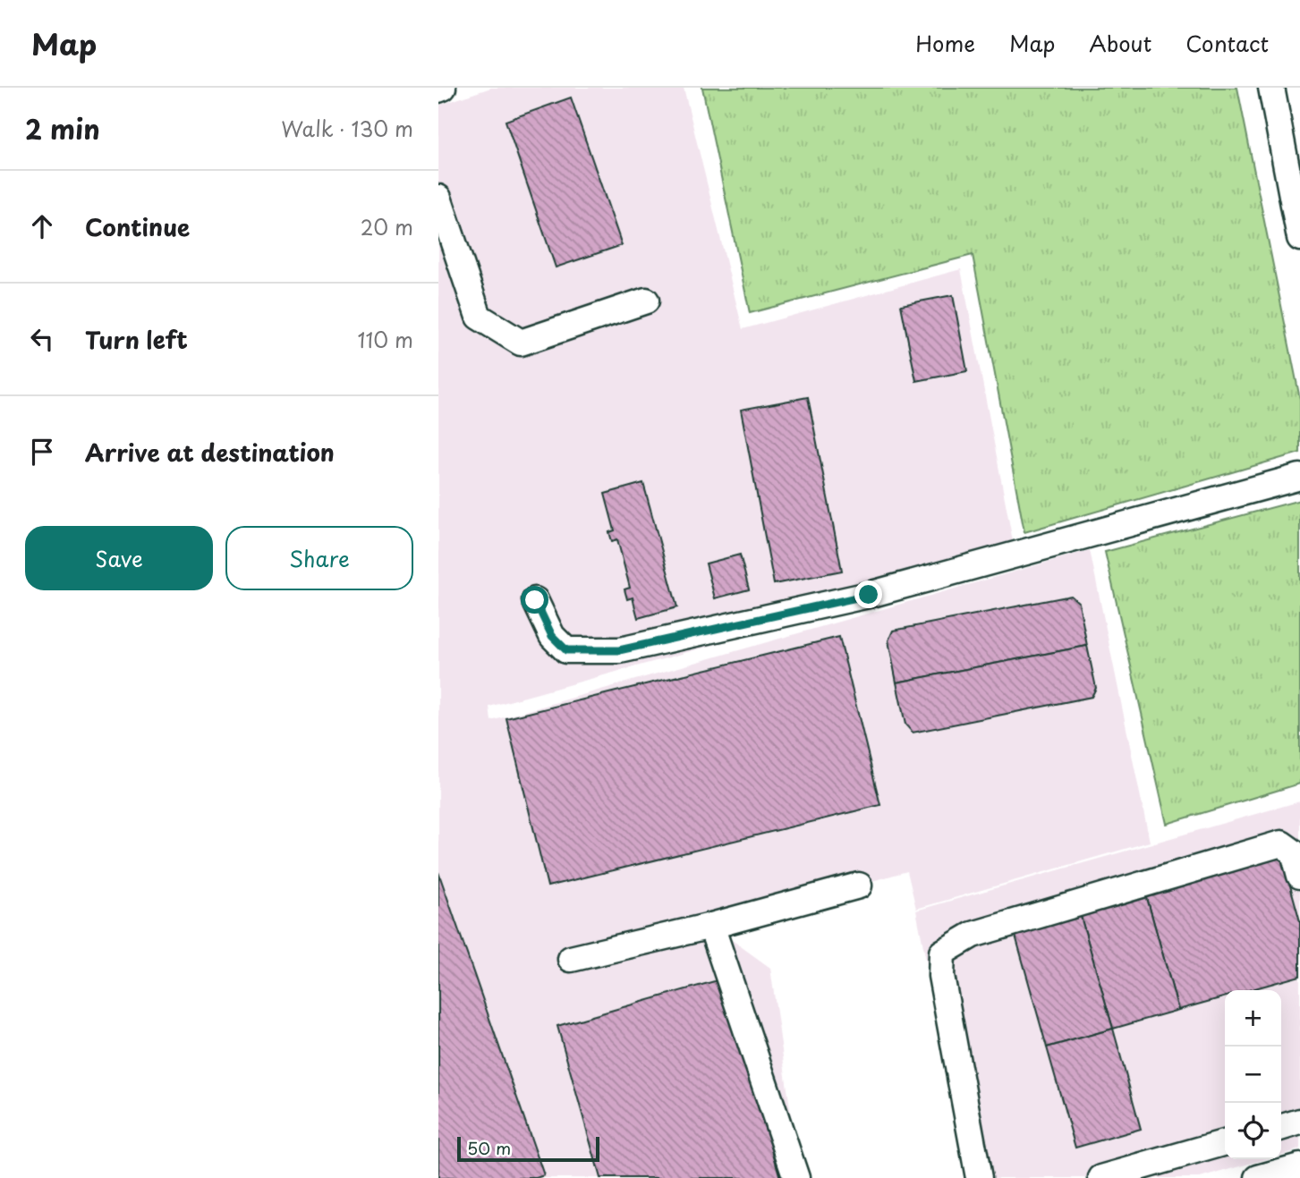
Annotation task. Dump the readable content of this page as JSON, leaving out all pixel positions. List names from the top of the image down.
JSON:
{
  "scale_bar": "50 m",
  "page": {
    "header": "Map",
    "nav": [
      "Home",
      "Map",
      "About",
      "Contact"
    ],
    "heading": ["2 min", "Walk · 130 m"],
    "list": [
      ["Continue", "20 m"],
      ["Turn left", "110 m"],
      "Arrive at destination"
    ],
    "buttons": ["Save", "Share"],
    "map_buttons": ["+", "−"],
    "scale": "50 m"
  }
}
